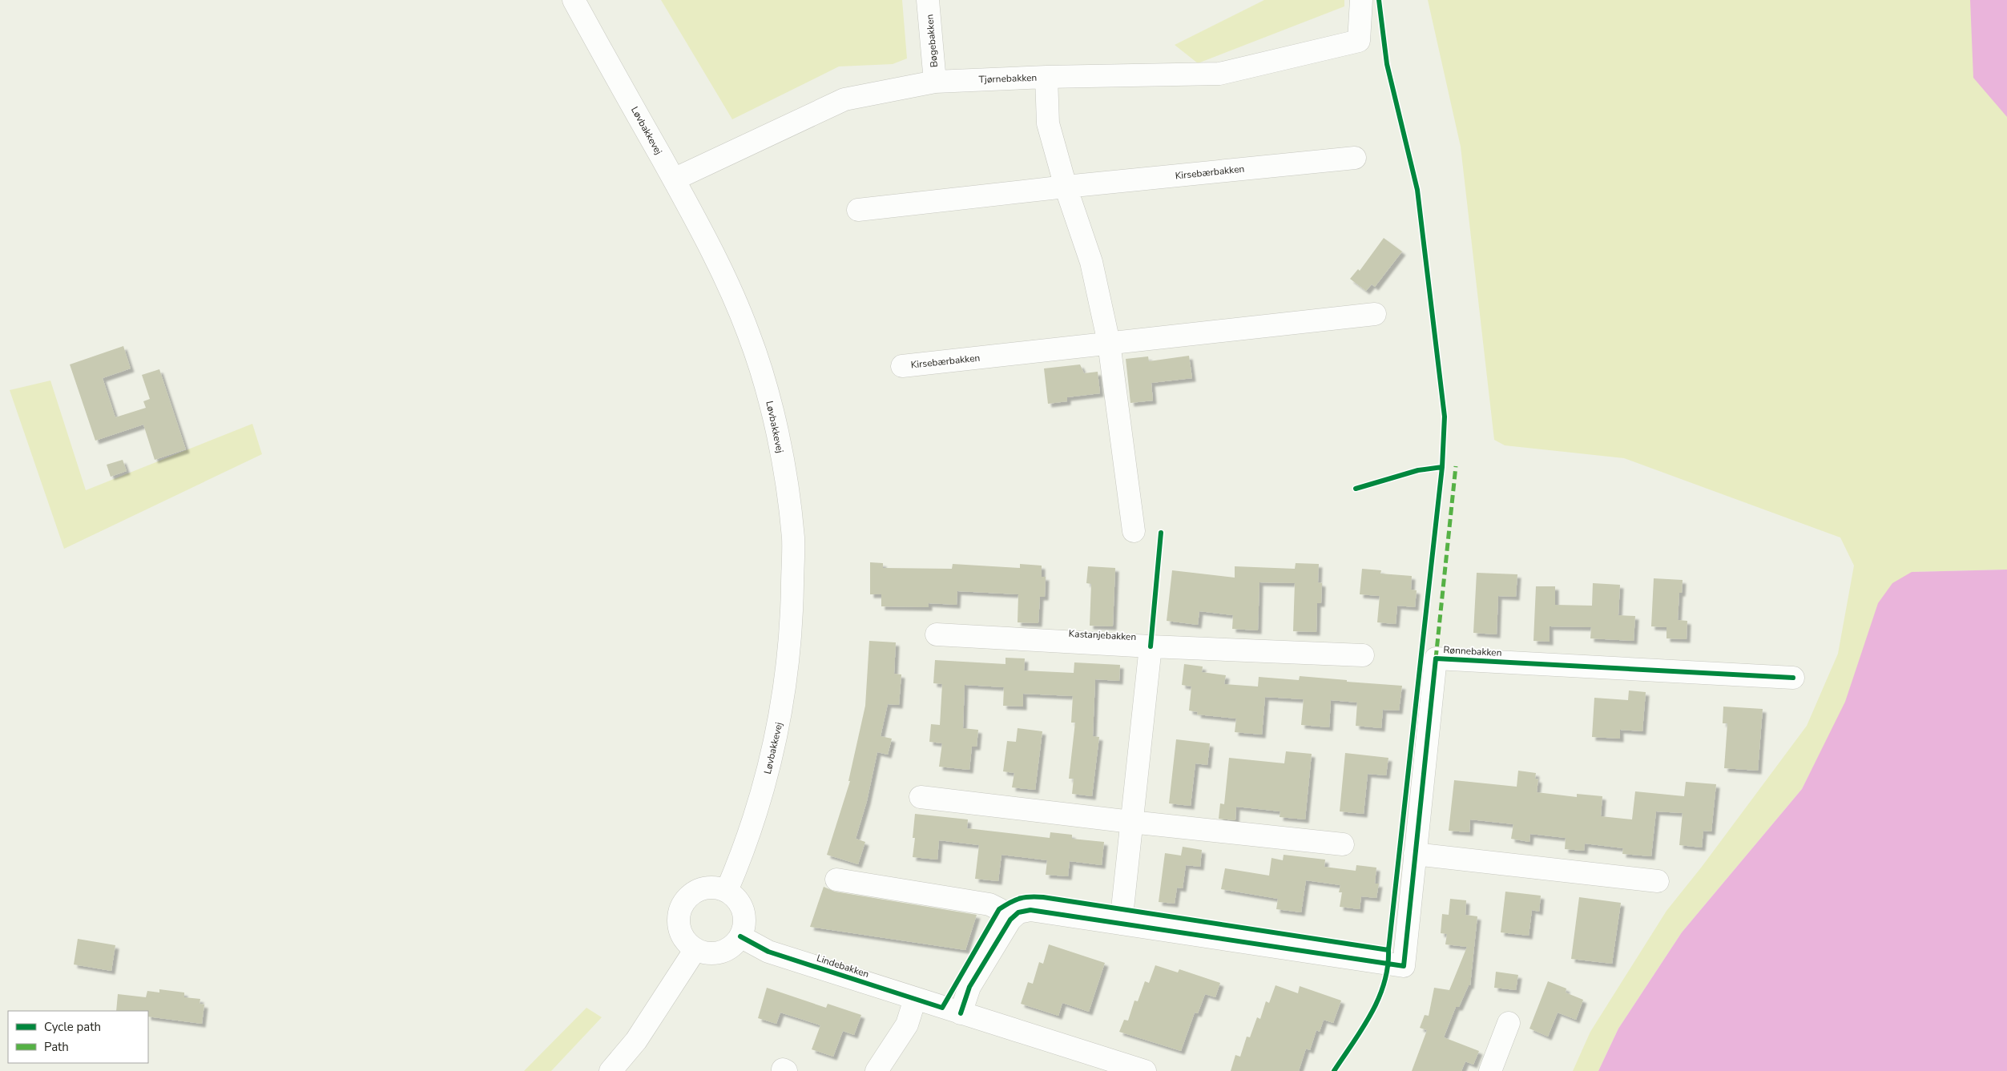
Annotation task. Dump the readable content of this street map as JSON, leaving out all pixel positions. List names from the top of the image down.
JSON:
{
  "streets": {
    "street": [
      "Bøgebakken",
      "Tjørnebakken",
      "Løvbakkevej",
      "Kirsebærbakken",
      "Kastanjebakken",
      "Rønnebakken",
      "Lindebakken"
    ]
  },
  "crossings": [
    ["Bøgebakken", "Tjørnebakken"],
    ["Tjørnebakken", "Løvbakkevej"],
    ["Løvbakkevej", "Lindebakken"],
    ["Kastanjebakken", "Rønnebakken"]
  ],
  "legend": ["Cycle path", "Path"]
}
